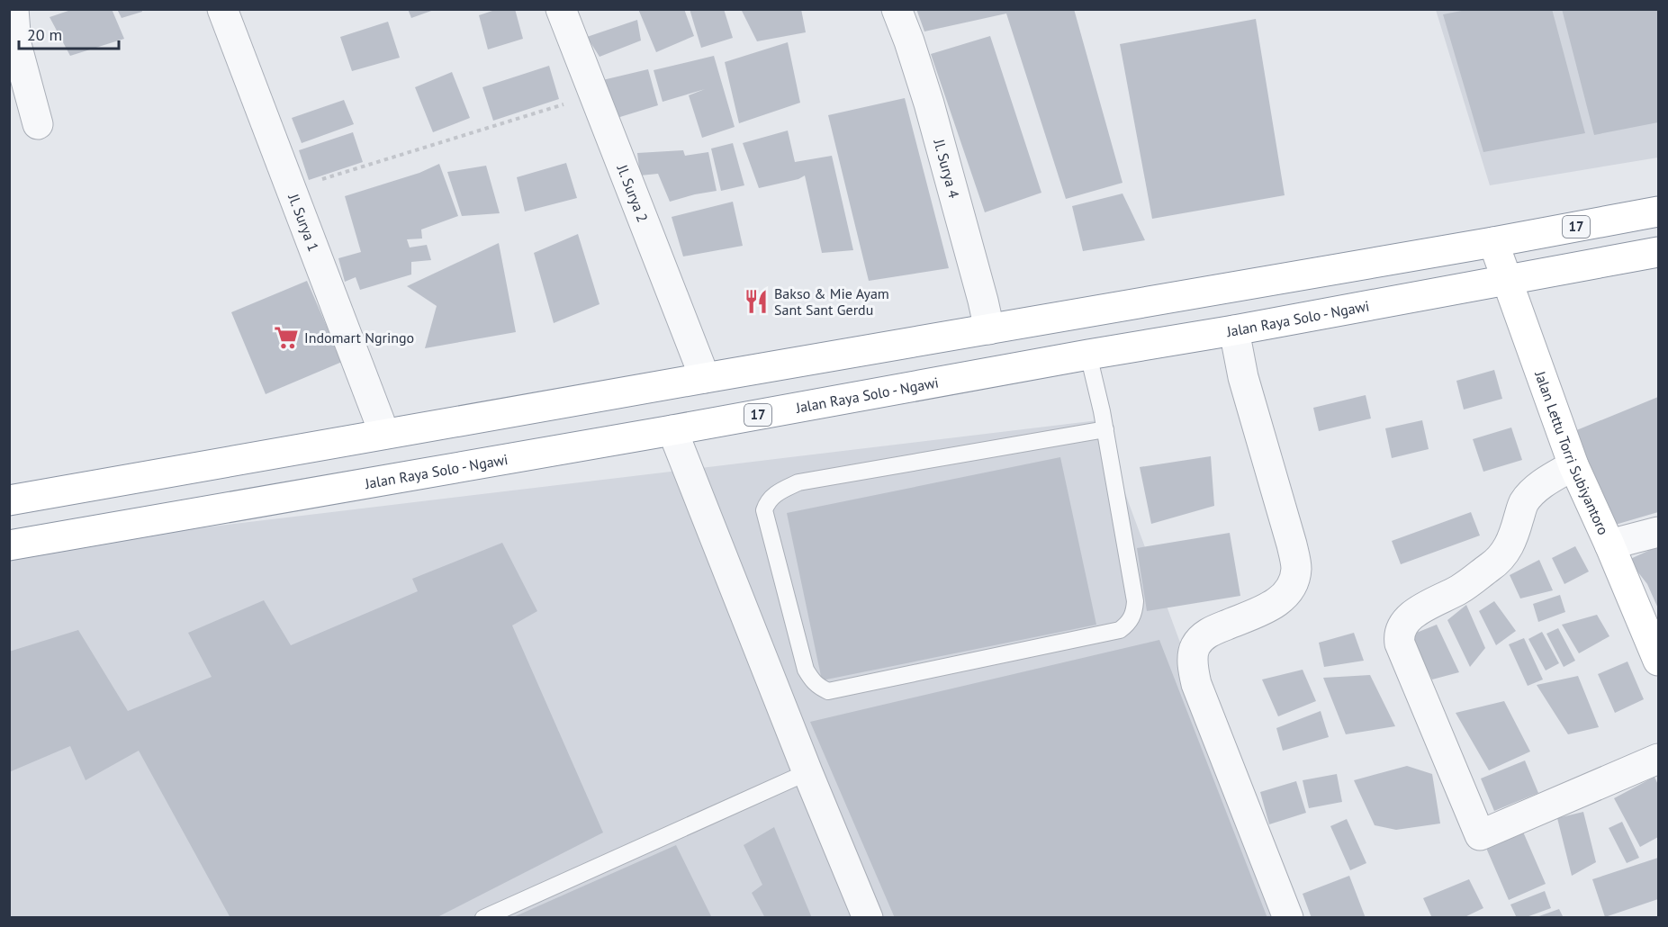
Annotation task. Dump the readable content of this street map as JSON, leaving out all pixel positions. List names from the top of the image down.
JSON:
{
  "streets": {
    "main road": ["17", "Jalan Raya Solo - Ngawi", "Jalan Lettu Torri Subiyantoro"],
    "street": ["Jl. Surya 4", "Jl. Surya 2", "Jl. Surya 1"]
  },
  "crossings": [
    ["Jl. Surya 4", "17"],
    ["Jl. Surya 2", "17"],
    ["Jl. Surya 1", "17"],
    ["17", "Jalan Lettu Torri Subiyantoro"],
    ["Jalan Raya Solo - Ngawi", "Jalan Lettu Torri Subiyantoro"]
  ],
  "places": {
    "restaurant": ["Bakso & Mie Ayam Sant Sant Gerdu"],
    "supermarket": ["Indomart Ngringo"]
  },
  "scale_bar": "20 m"
}
